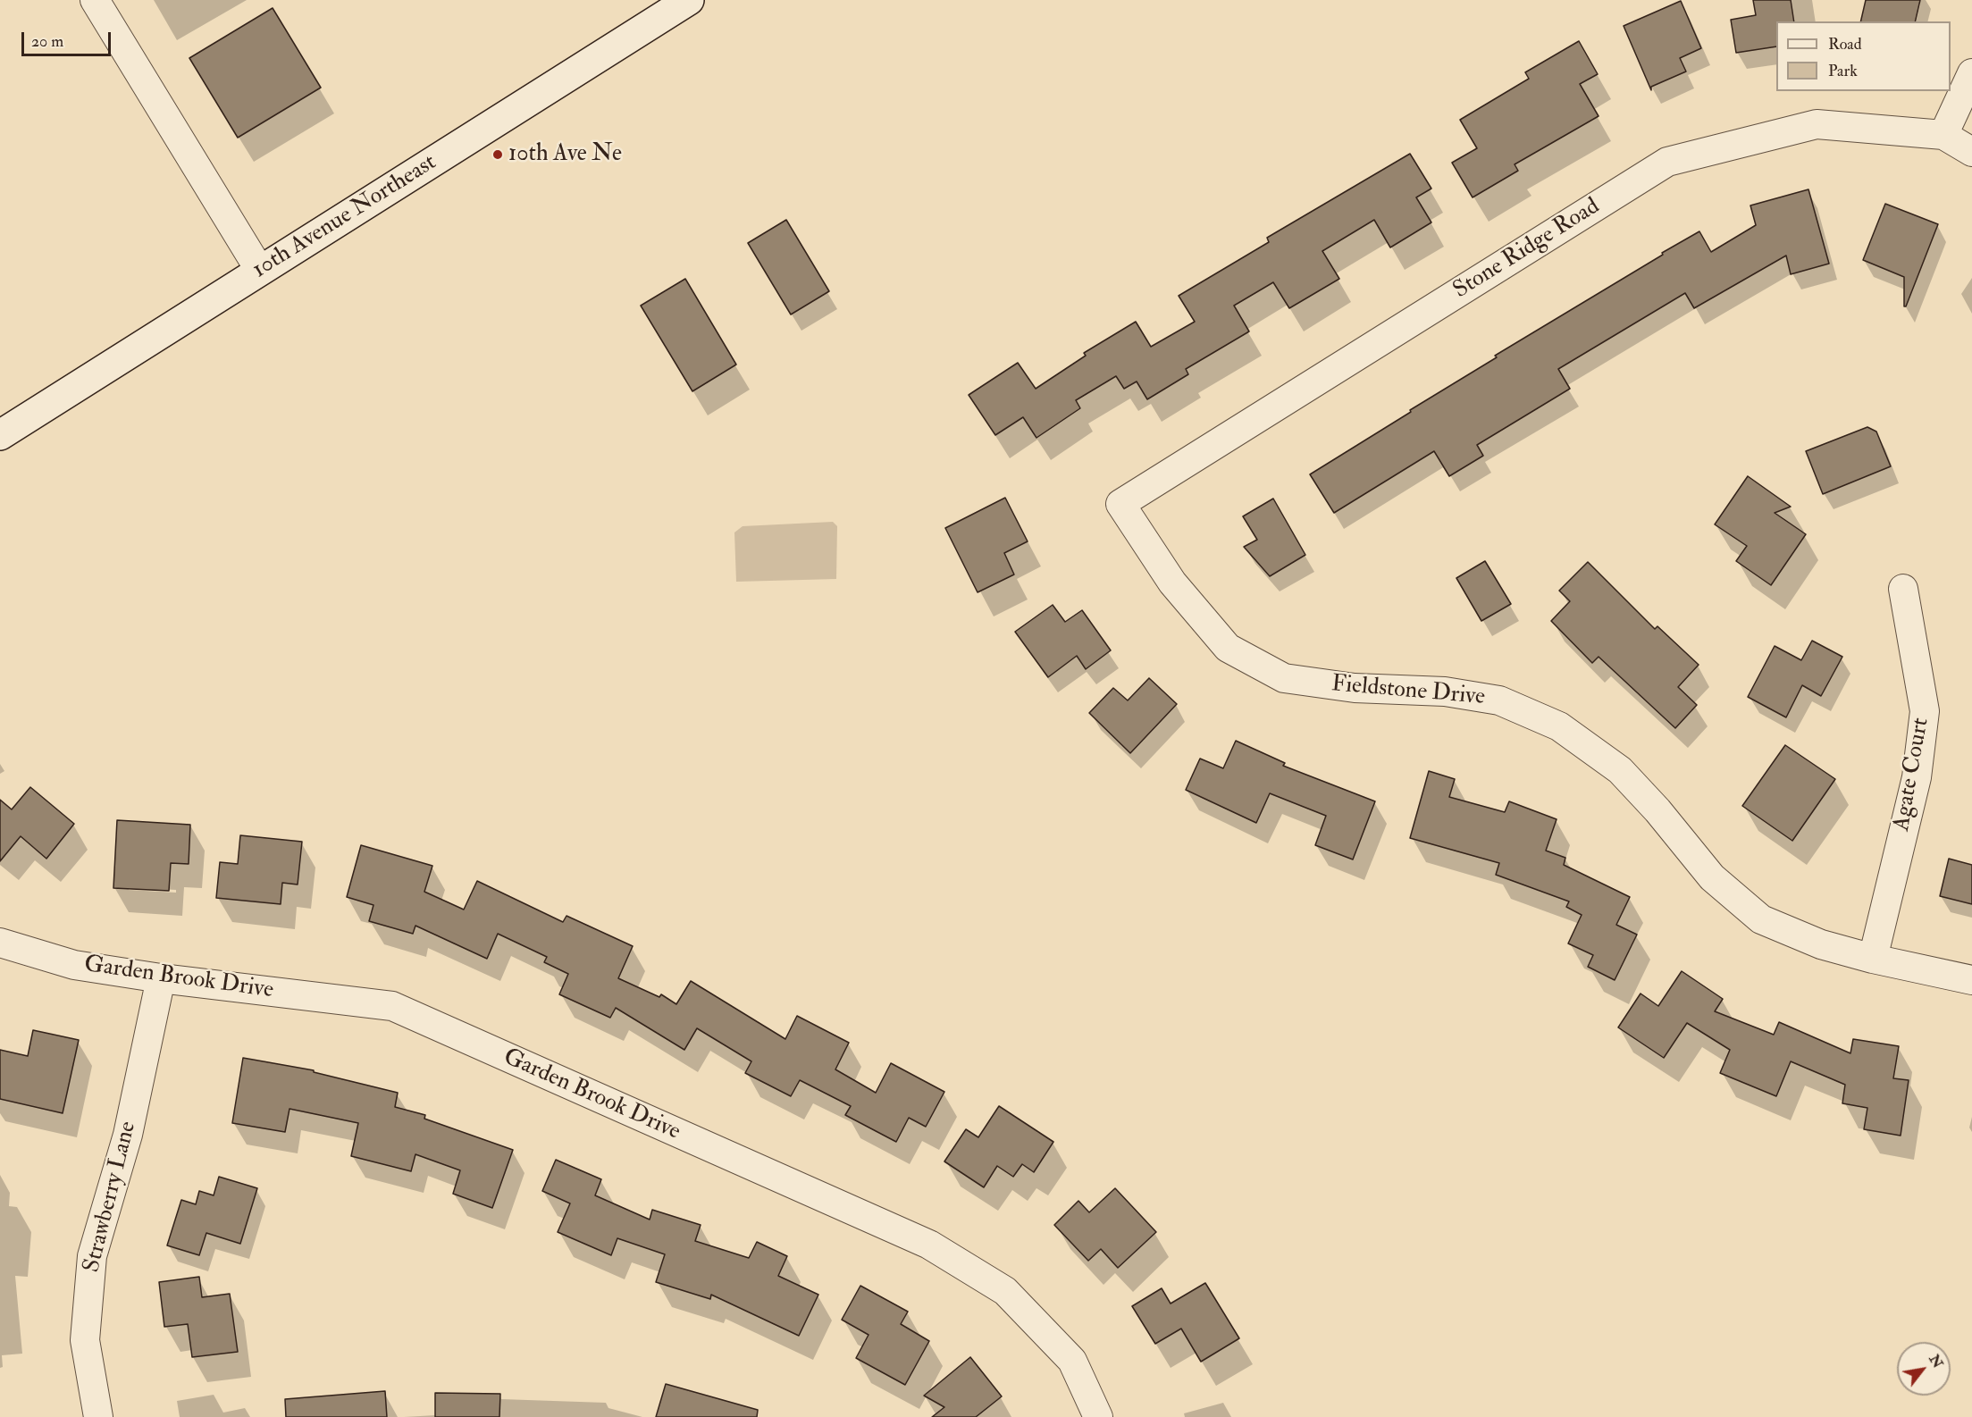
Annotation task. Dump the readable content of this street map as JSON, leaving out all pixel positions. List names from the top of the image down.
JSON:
{
  "streets": {
    "street": [
      "10th Avenue Northeast",
      "Stone Ridge Road",
      "Fieldstone Drive",
      "Agate Court",
      "Garden Brook Drive",
      "Strawberry Lane"
    ]
  },
  "crossings": [
    ["Stone Ridge Road", "Fieldstone Drive"],
    ["Fieldstone Drive", "Agate Court"],
    ["Garden Brook Drive", "Strawberry Lane"]
  ],
  "places": ["10th Ave Ne"],
  "legend": ["Road", "Park"],
  "scale_bar": "20 m",
  "north": "top right"
}
